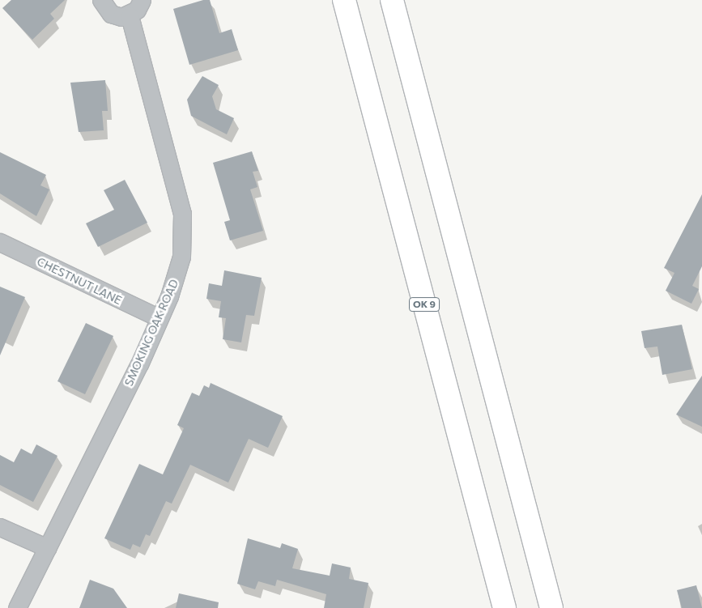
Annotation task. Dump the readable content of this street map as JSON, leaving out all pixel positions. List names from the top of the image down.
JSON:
{
  "streets": {
    "highway": ["OK 9"],
    "street": ["CHESTNUT LANE", "SMOKING OAK ROAD"]
  },
  "crossings": [
    ["CHESTNUT LANE", "SMOKING OAK ROAD"]
  ]
}
